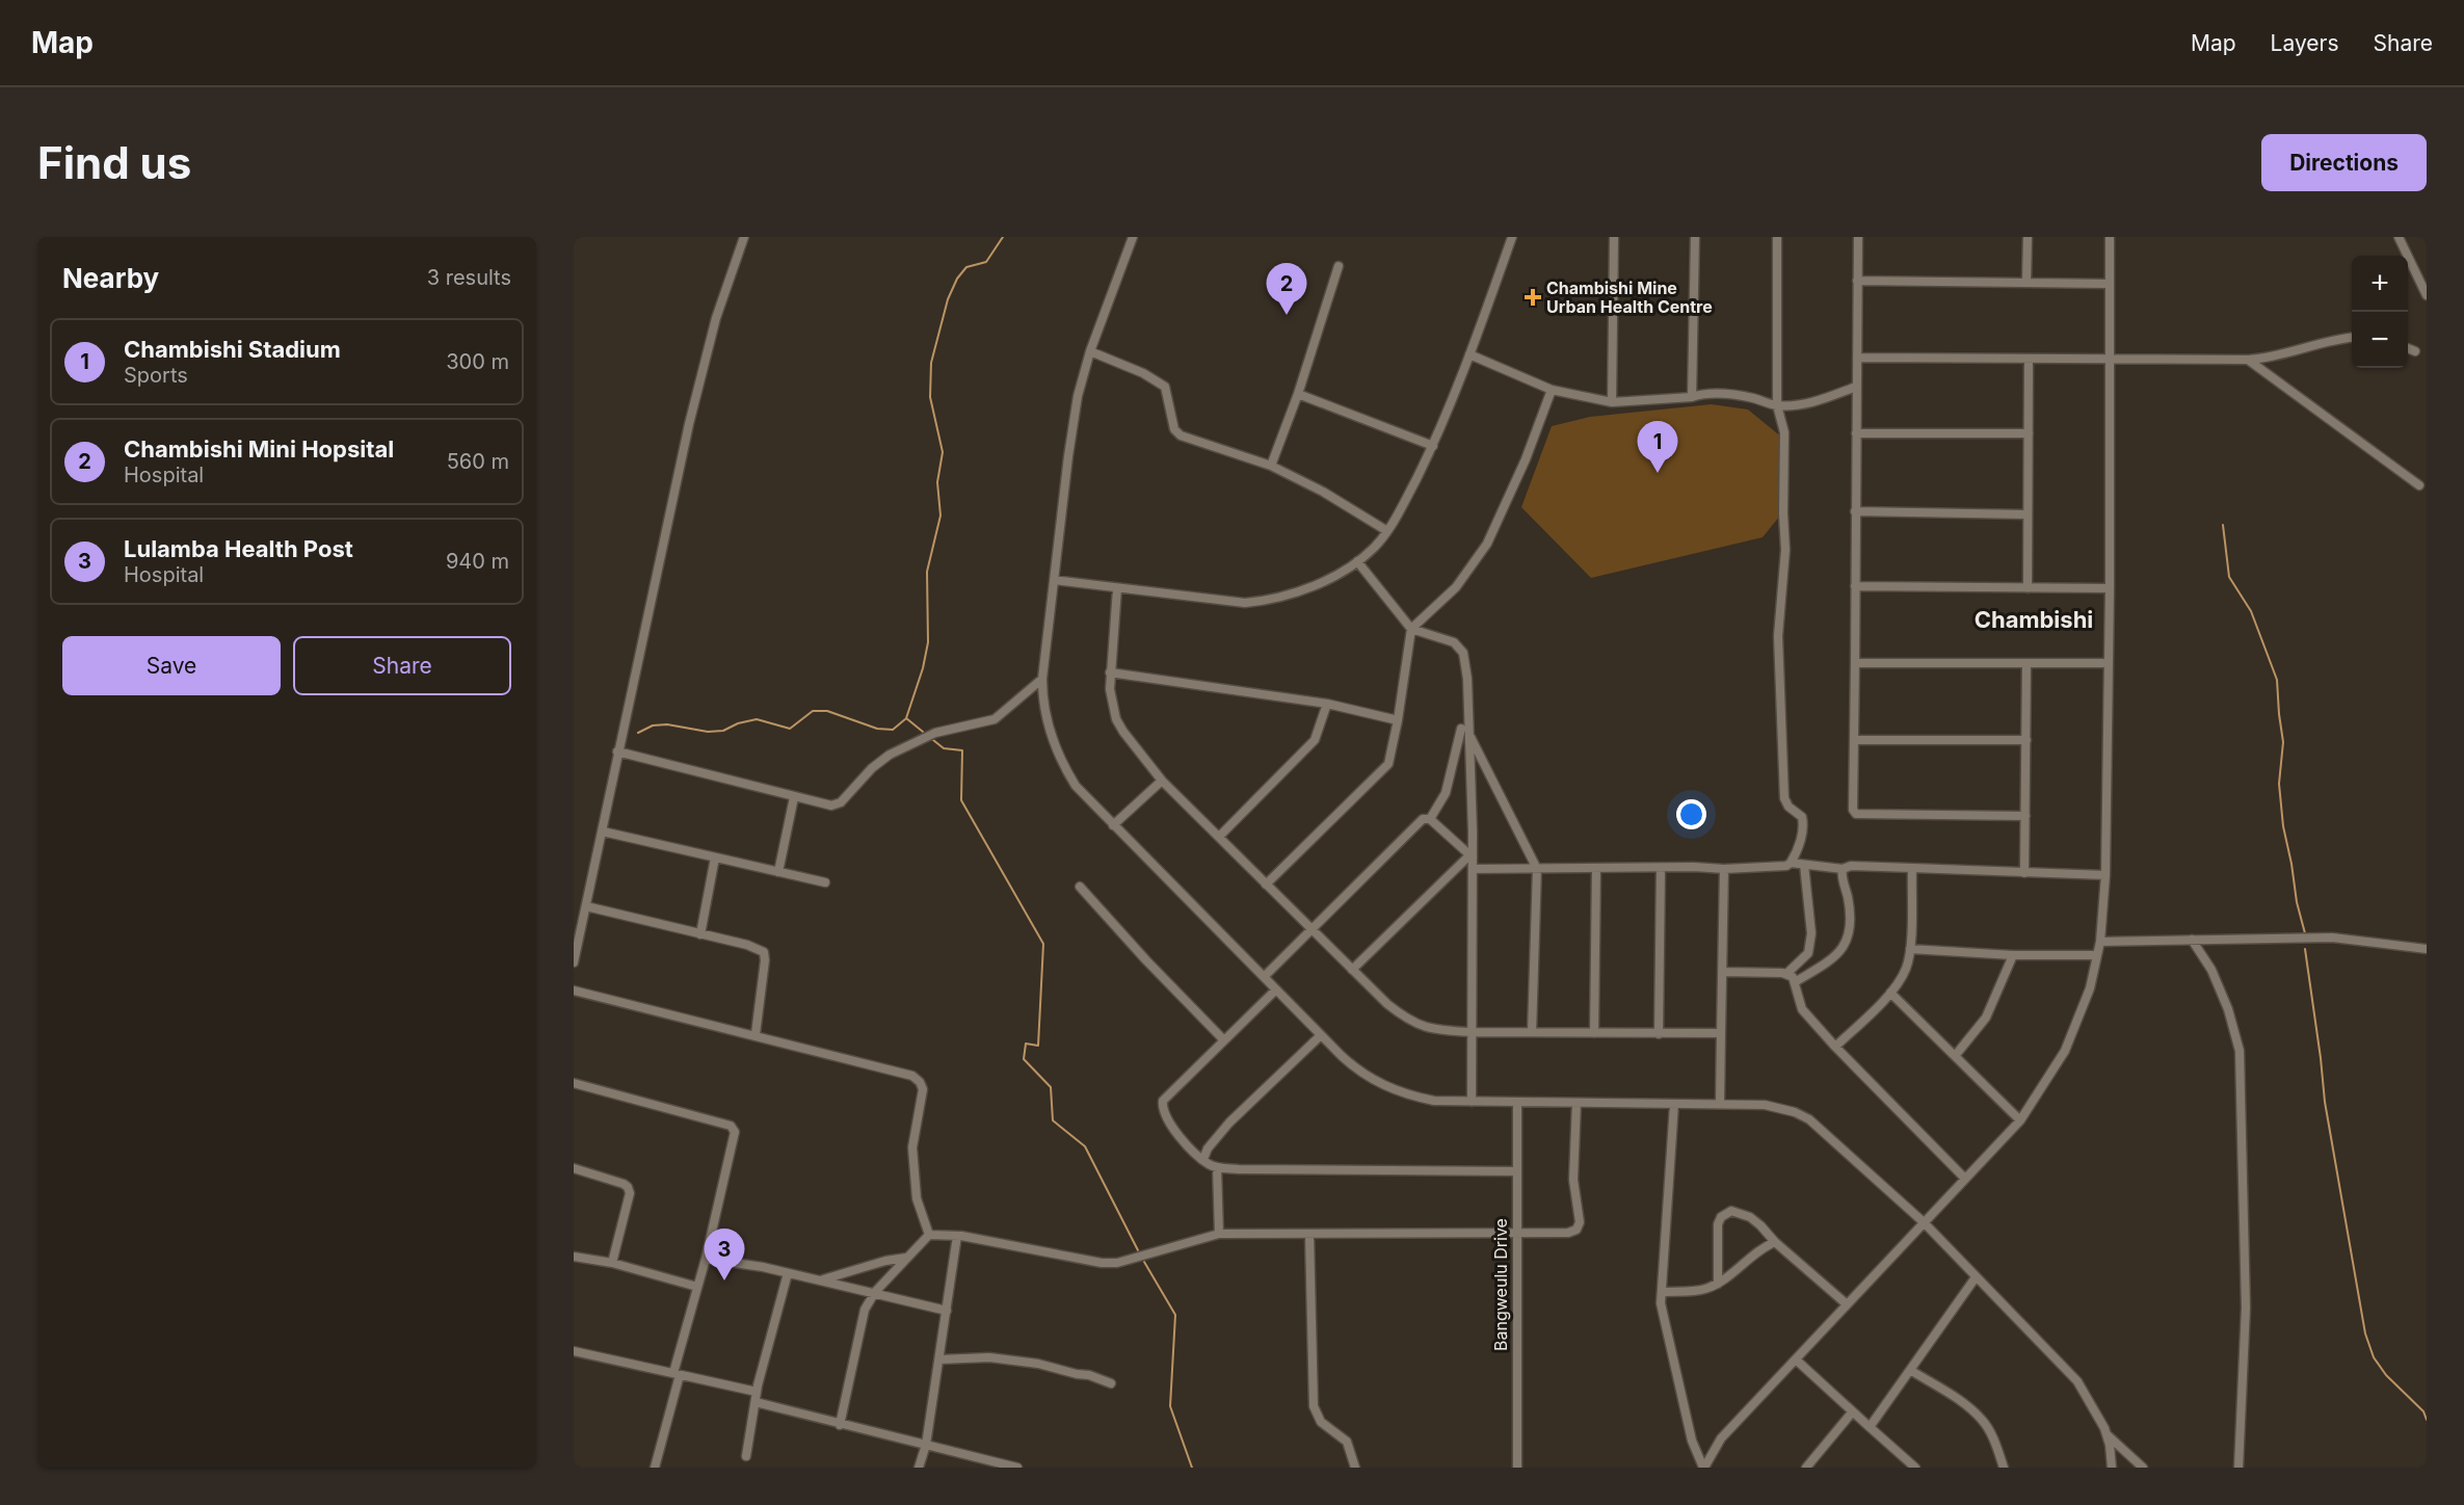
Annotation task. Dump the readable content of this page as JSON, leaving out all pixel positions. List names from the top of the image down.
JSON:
{
  "streets": {
    "street": ["Bangweulu Drive"]
  },
  "districts": ["Chambishi"],
  "places": {
    "health": ["Chambishi Mine Urban Health Centre"]
  },
  "page": {
    "header": "Map",
    "nav": ["Map", "Layers", "Share"],
    "buttons": [
      "Directions",
      ["Save", "Share"]
    ],
    "title": "Find us",
    "heading": ["Nearby", "3 results"],
    "map_buttons": ["+", "−"],
    "pins": ["2", "1", "3"],
    "list": [
      {
        "mark": "1",
        "name": "Chambishi Stadium",
        "note": "Sports",
        "value": "300 m"
      },
      {
        "mark": "2",
        "name": "Chambishi Mini Hopsital",
        "note": "Hospital",
        "value": "560 m"
      },
      {
        "mark": "3",
        "name": "Lulamba Health Post",
        "note": "Hospital",
        "value": "940 m"
      }
    ]
  }
}
